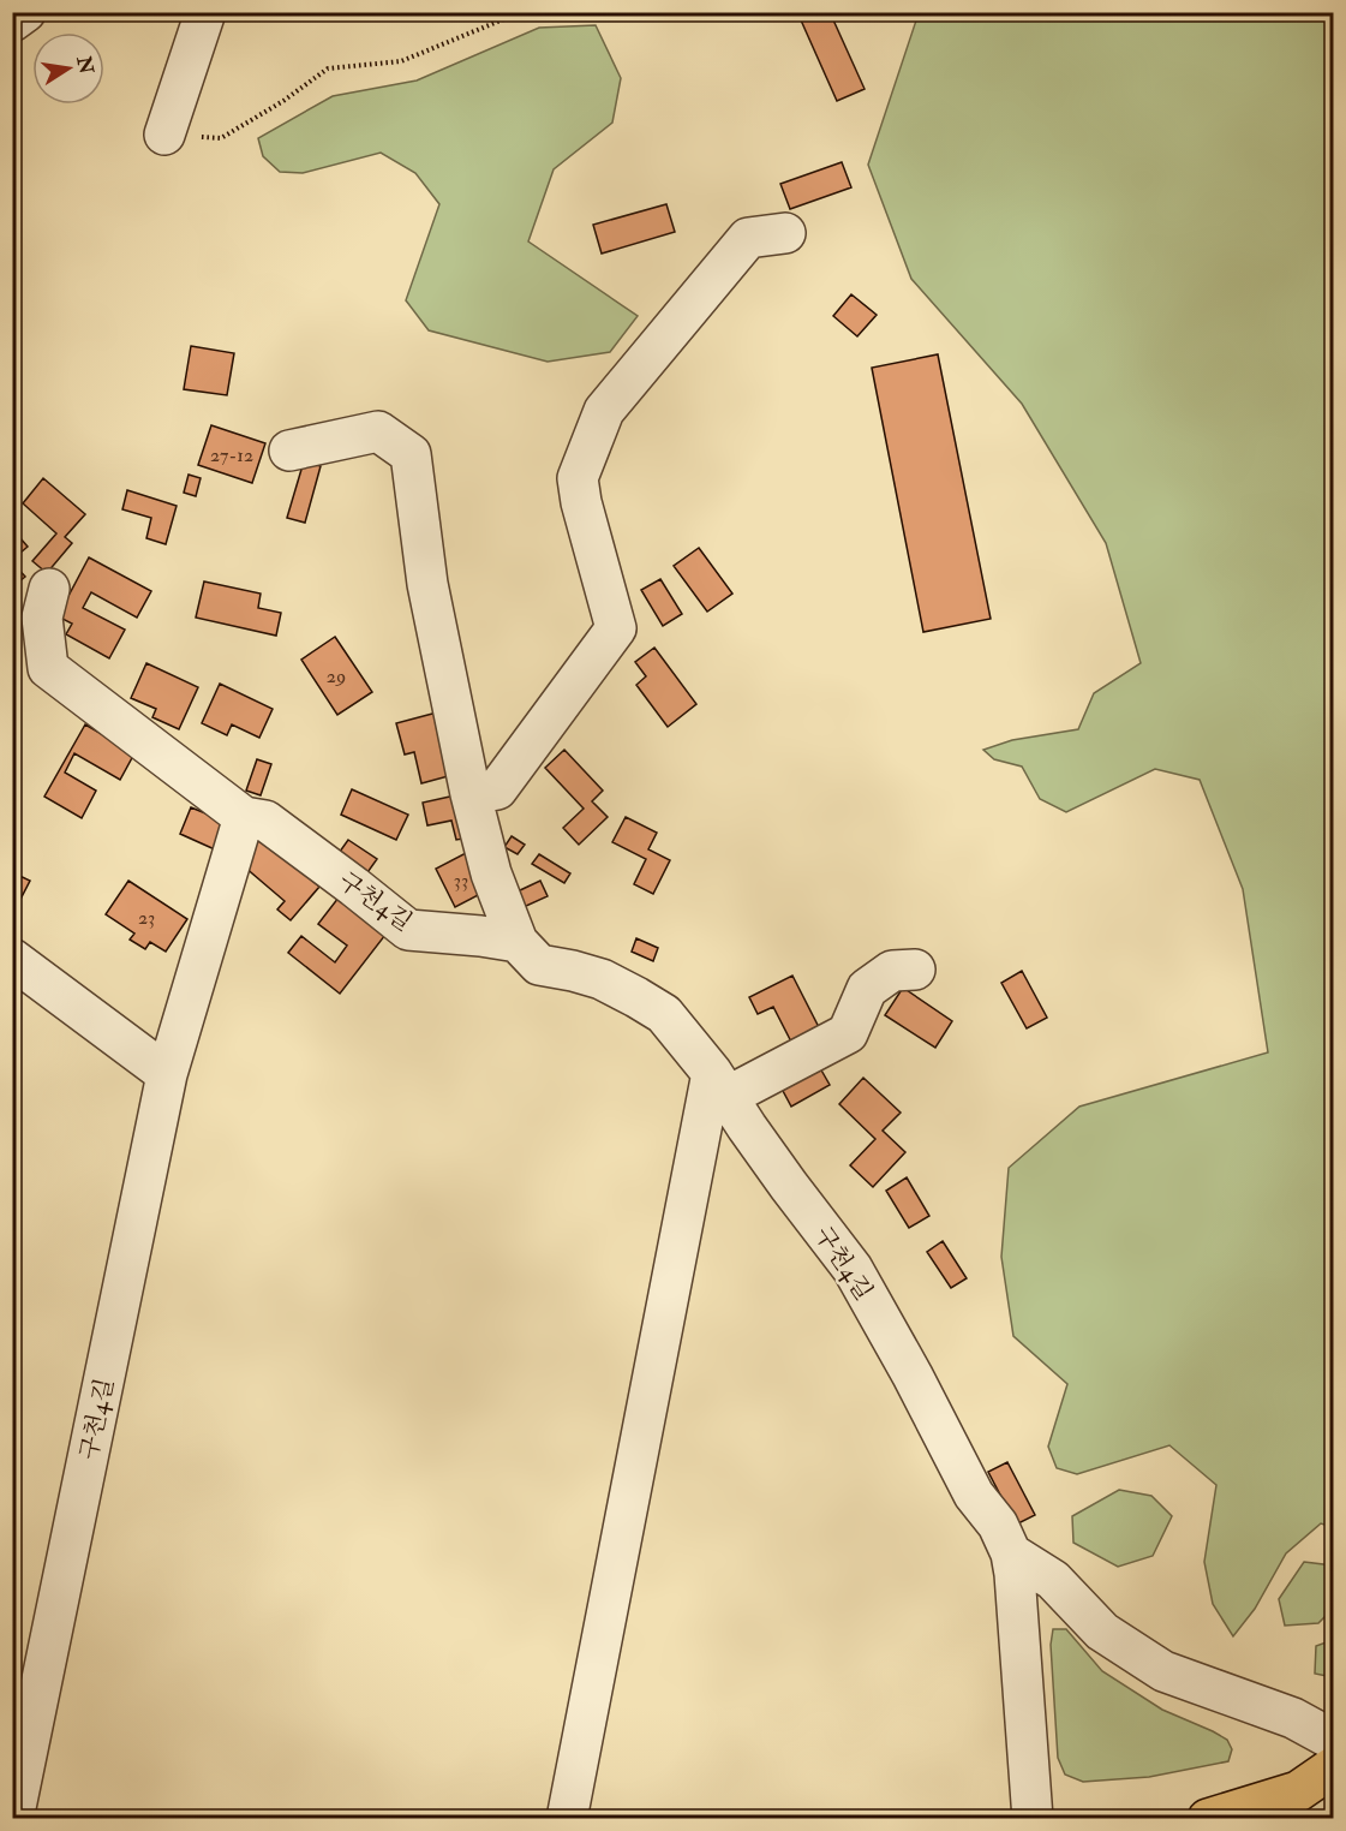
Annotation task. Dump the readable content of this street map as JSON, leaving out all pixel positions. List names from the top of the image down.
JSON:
{
  "streets": {
    "lane": ["구천4길"]
  },
  "house_numbers": [
    "27-12",
    "29",
    "33",
    "23"
  ],
  "north": "right"
}
